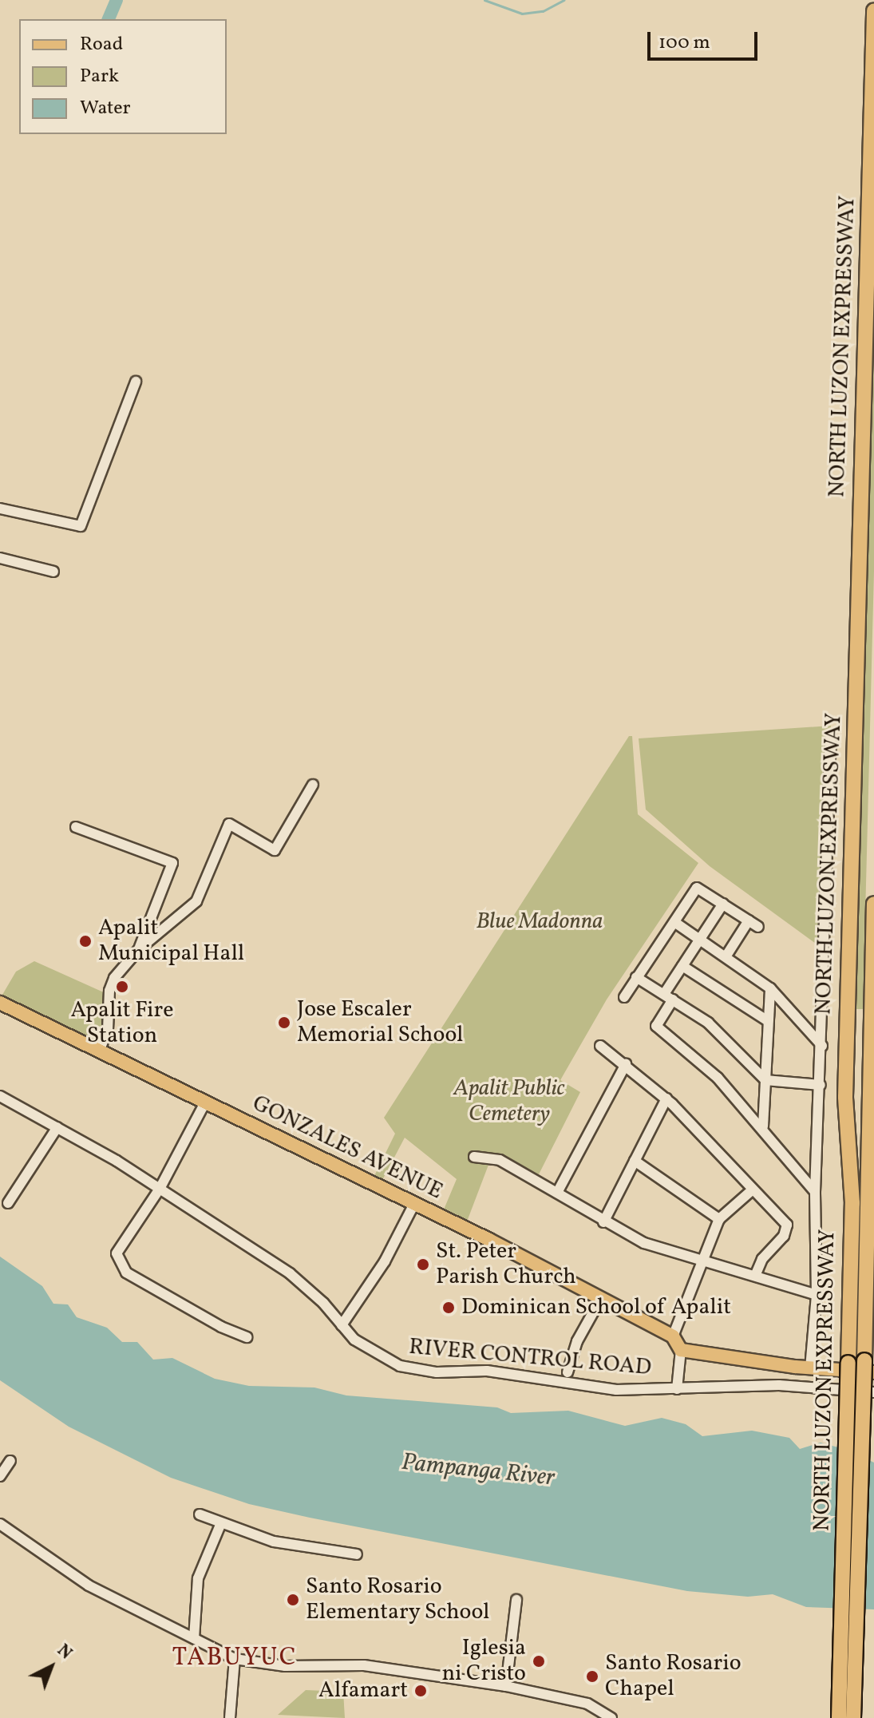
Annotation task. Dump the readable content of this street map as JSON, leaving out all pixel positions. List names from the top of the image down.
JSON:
{
  "streets": {
    "highway": ["NORTH LUZON EXPRESSWAY"],
    "main road": ["GONZALES AVENUE"],
    "street": ["RIVER CONTROL ROAD"]
  },
  "districts": ["TABUYUC"],
  "water": ["Pampanga River"],
  "parks": ["Blue Madonna", "Apalit Public Cemetery"],
  "places": [
    "Apalit Municipal Hall",
    "Apalit Fire Station",
    "Jose Escaler Memorial School",
    "St. Peter Parish Church",
    "Dominican School of Apalit",
    "Santo Rosario Elementary School",
    "Iglesia ni Cristo",
    "Santo Rosario Chapel",
    "Alfamart"
  ],
  "legend": ["Road", "Park", "Water"],
  "scale_bar": "100 m",
  "north": "top right"
}
